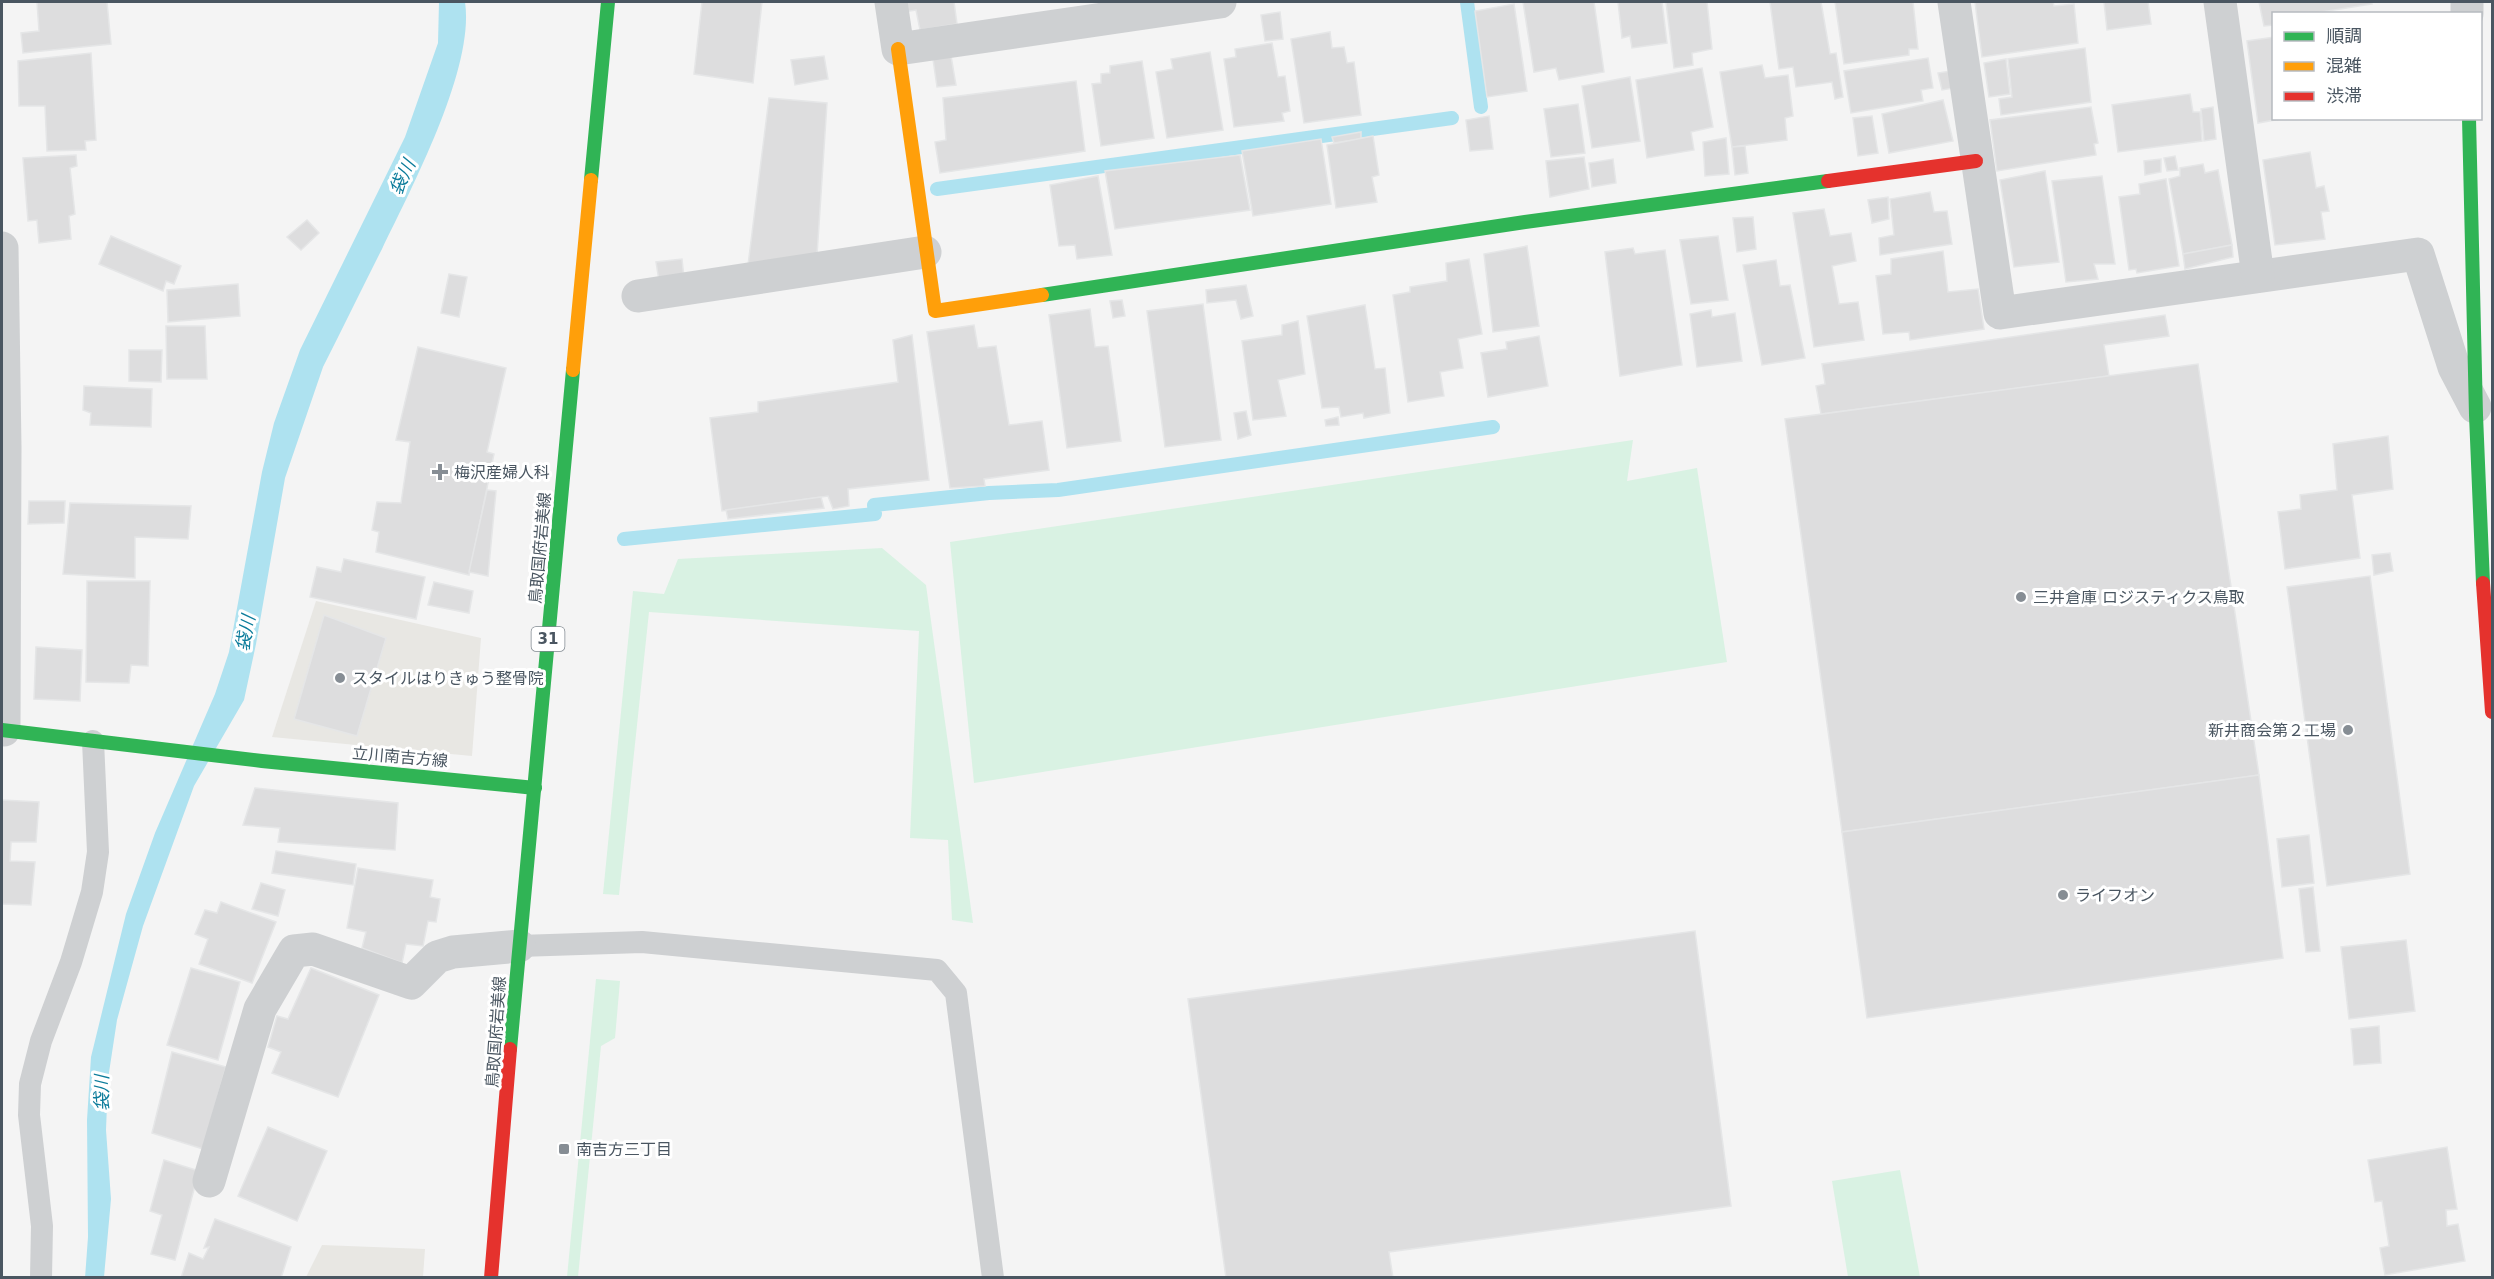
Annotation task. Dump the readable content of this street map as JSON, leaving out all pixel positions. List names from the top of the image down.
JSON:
{
  "streets": {
    "street": ["鳥取国府岩美線", "31", "立川南吉方線"]
  },
  "crossings": [
    ["鳥取国府岩美線", "立川南吉方線"]
  ],
  "water": ["袋川"],
  "places": {
    "health": ["梅沢産婦人科"],
    "other": [
      "三井倉庫 ロジスティクス鳥取",
      "スタイルはりきゅう整骨院",
      "新井商会第２工場",
      "ライフオン"
    ],
    "transit": ["南吉方三丁目"]
  },
  "legend": ["順調", "混雑", "渋滞"]
}
